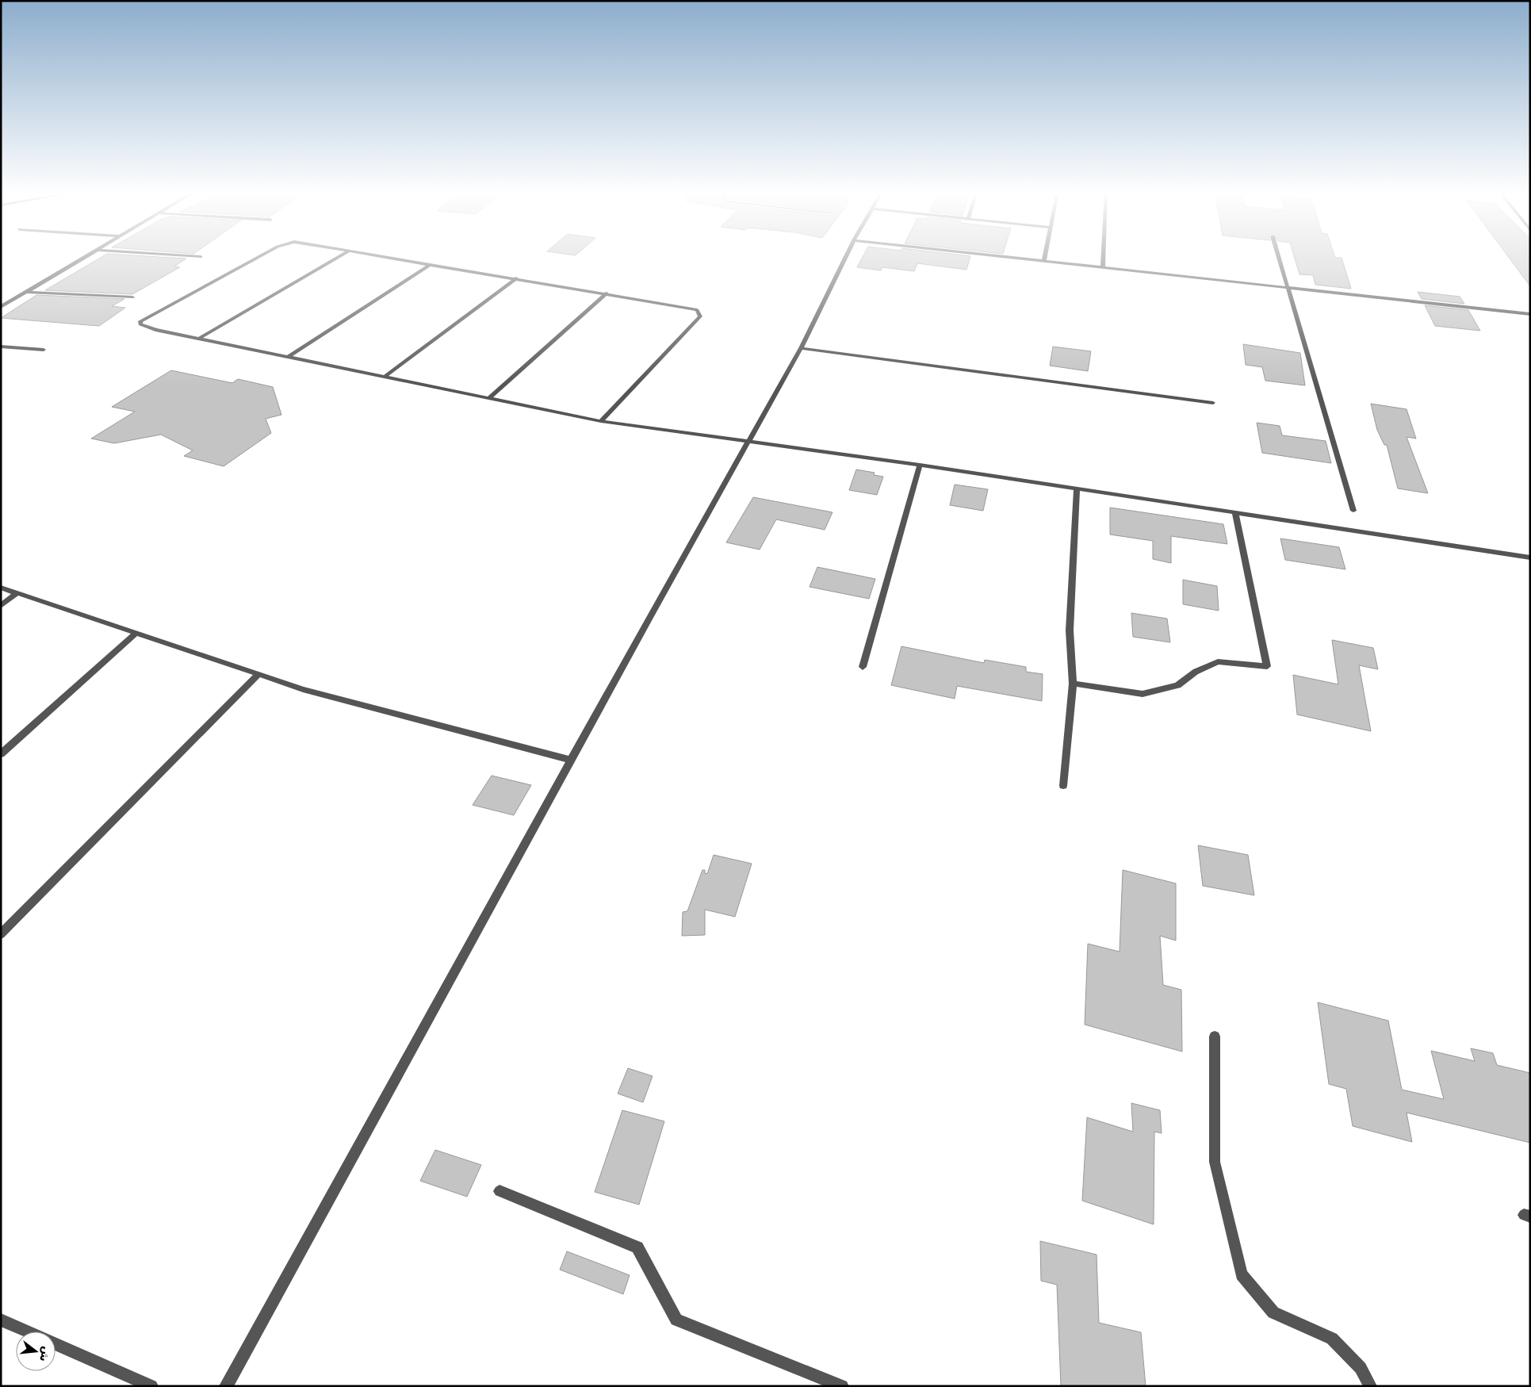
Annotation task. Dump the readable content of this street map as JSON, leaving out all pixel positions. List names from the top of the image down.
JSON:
{
  "north": "right"
}
